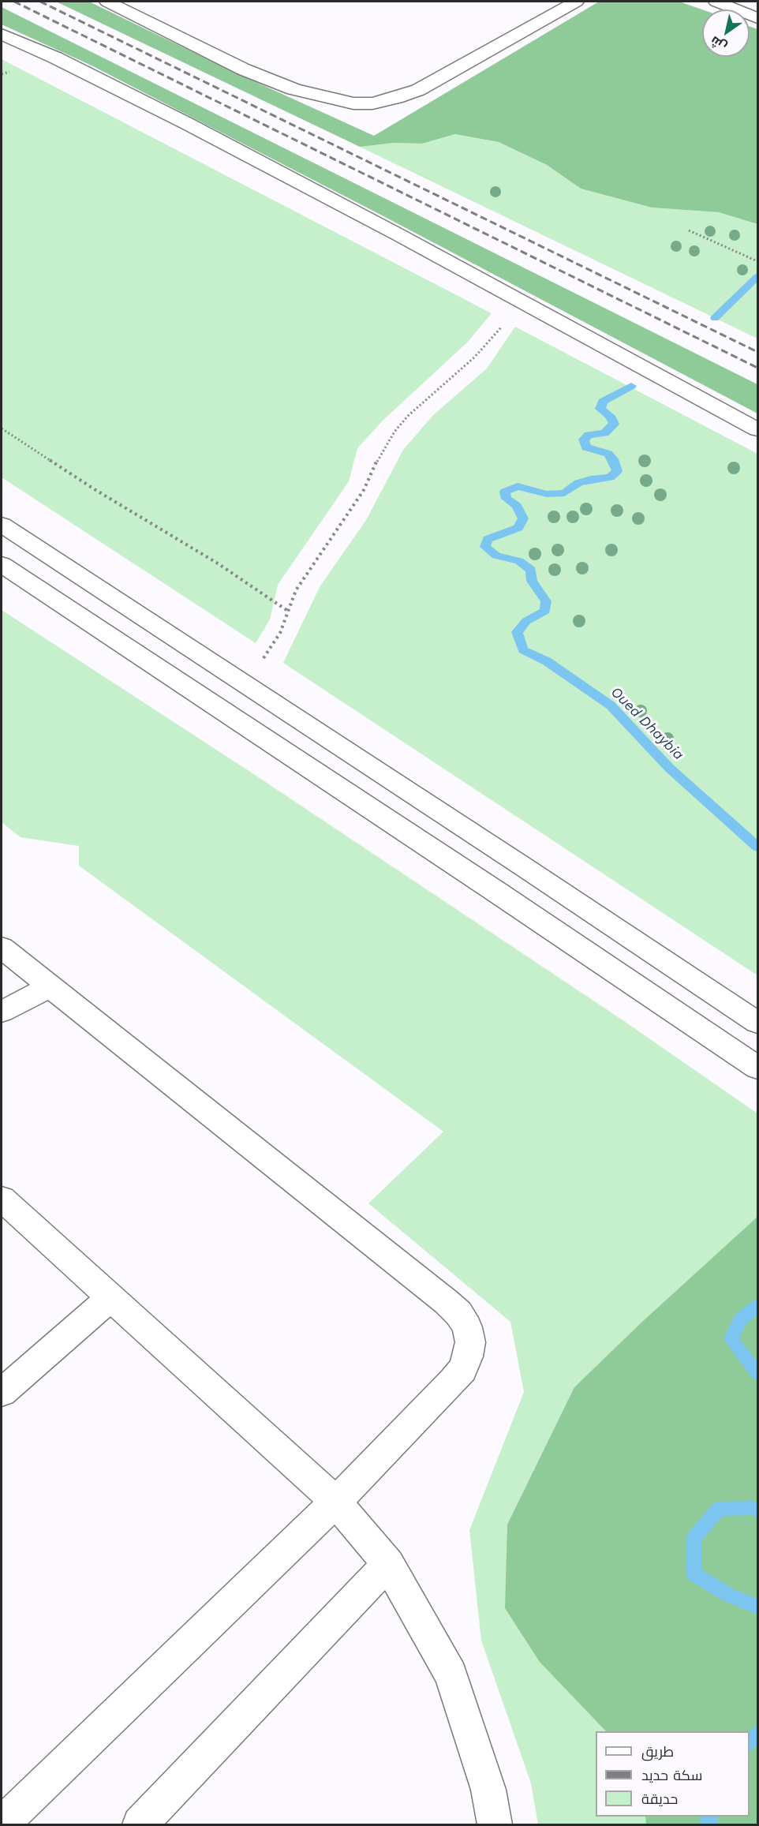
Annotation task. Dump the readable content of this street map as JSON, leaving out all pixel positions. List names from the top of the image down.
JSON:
{
  "water": ["Oued Dhaybia"],
  "legend": ["طريق", "سكة حديد", "حديقة"],
  "north": "bottom left"
}
